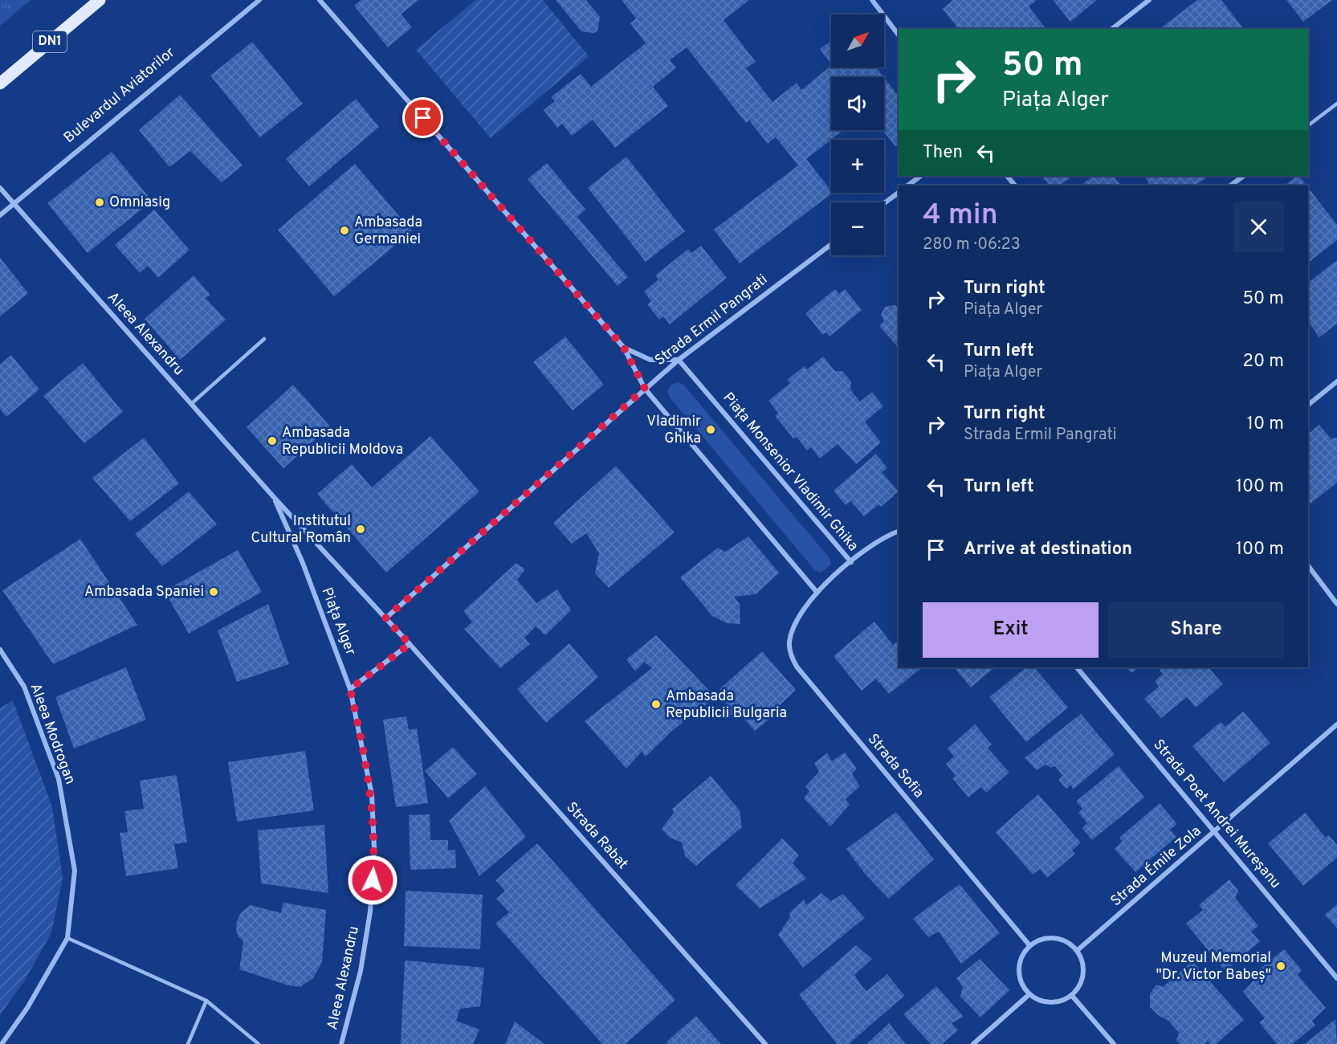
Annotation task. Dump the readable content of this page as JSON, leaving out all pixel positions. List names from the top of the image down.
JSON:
{
  "streets": {
    "main road": ["DN1"],
    "street": [
      "Bulevardul Aviatorilor",
      "Strada Ermil Pangrati",
      "Aleea Alexandru",
      "Piața Monsenior Vladimir Ghika",
      "Piața Alger",
      "Aleea Modrogan",
      "Strada Sofia",
      "Strada Poet Andrei Mureșanu",
      "Strada Rabat",
      "Strada Émile Zola"
    ]
  },
  "crossings": [
    ["Bulevardul Aviatorilor", "Aleea Alexandru"],
    ["Strada Ermil Pangrati", "Piața Monsenior Vladimir Ghika"],
    ["Strada Ermil Pangrati", "Piața Alger"],
    ["Aleea Alexandru", "Piața Alger"],
    ["Piața Monsenior Vladimir Ghika", "Strada Sofia"],
    ["Piața Alger", "Strada Rabat"],
    ["Strada Sofia", "Strada Émile Zola"],
    ["Strada Poet Andrei Mureșanu", "Strada Émile Zola"]
  ],
  "places": [
    "Omniasig",
    "Ambasada Germaniei",
    "Vladimir Ghika",
    "Ambasada Republicii Moldova",
    "Institutul Cultural Român",
    "Ambasada Spaniei",
    "Ambasada Republicii Bulgaria",
    "Muzeul Memorial \"Dr. Victor Babeș\""
  ],
  "north": "top right",
  "page": {
    "map_buttons": ["+", "−"],
    "turn": ["50 m", "Piața Alger"],
    "then": "Then",
    "heading": ["4 min", "280 m · 06:23"],
    "list": [
      {
        "name": "Turn right",
        "note": "Piața Alger",
        "value": "50 m"
      },
      {
        "name": "Turn left",
        "note": "Piața Alger",
        "value": "20 m"
      },
      {
        "name": "Turn right",
        "note": "Strada Ermil Pangrati",
        "value": "10 m"
      },
      {
        "name": "Turn left",
        "value": "100 m"
      },
      {
        "name": "Arrive at destination",
        "value": "100 m"
      }
    ],
    "buttons": ["Exit", "Share"]
  }
}
